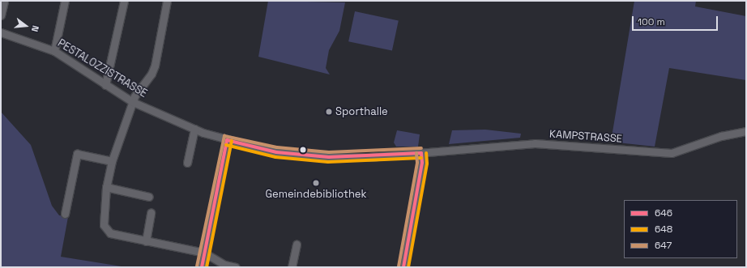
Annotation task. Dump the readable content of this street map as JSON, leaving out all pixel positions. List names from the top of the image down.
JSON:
{
  "streets": {
    "street": ["PESTALOZZISTRASSE", "KAMPSTRASSE"]
  },
  "crossings": [
    ["PESTALOZZISTRASSE", "KAMPSTRASSE"]
  ],
  "places": ["Sporthalle", "Gemeindebibliothek"],
  "lines": ["transit line 647", "transit line 646", "transit line 648"],
  "legend": ["646", "648", "647"],
  "scale_bar": "100 m",
  "north": "right"
}
